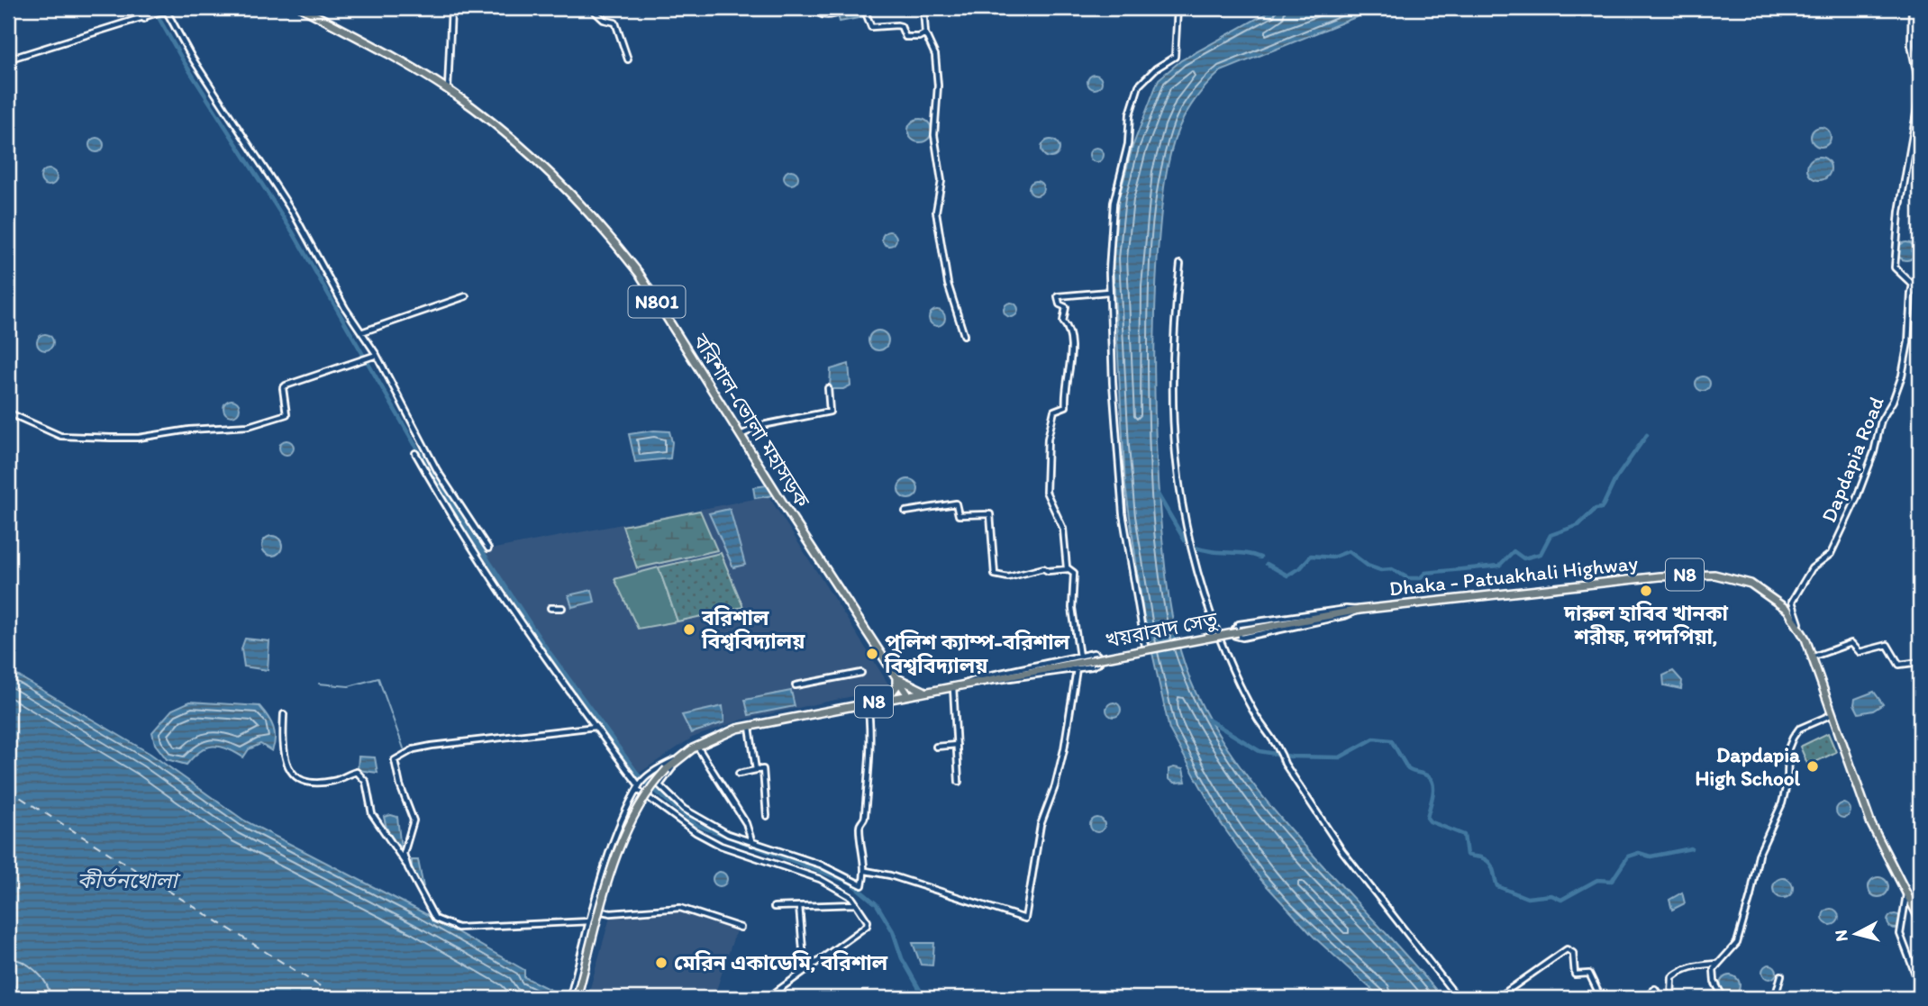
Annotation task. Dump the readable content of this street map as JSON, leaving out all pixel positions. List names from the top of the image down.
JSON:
{
  "streets": {
    "highway": [
      "N801",
      "বরিশাল-ভোলা মহাসড়ক",
      "N8",
      "Dhaka - Patuakhali Highway",
      "খয়রাবাদ সেতু"
    ],
    "street": ["Dapdapia Road"]
  },
  "crossings": [
    ["বরিশাল-ভোলা মহাসড়ক", "N8"],
    ["Dapdapia Road", "Dhaka - Patuakhali Highway"],
    ["N8", "খয়রাবাদ সেতু"],
    ["Dhaka - Patuakhali Highway", "খয়রাবাদ সেতু"]
  ],
  "water": ["কীর্তনখোলা"],
  "places": [
    "দারুল হাবিব খানকা শরীফ, দপদপিয়া,",
    "বরিশাল বিশ্ববিদ্যালয়",
    "পুলিশ ক্যাম্প-বরিশাল বিশ্ববিদ্যালয়",
    "Dapdapia High School",
    "মেরিন একাডেমি, বরিশাল"
  ],
  "north": "left"
}
